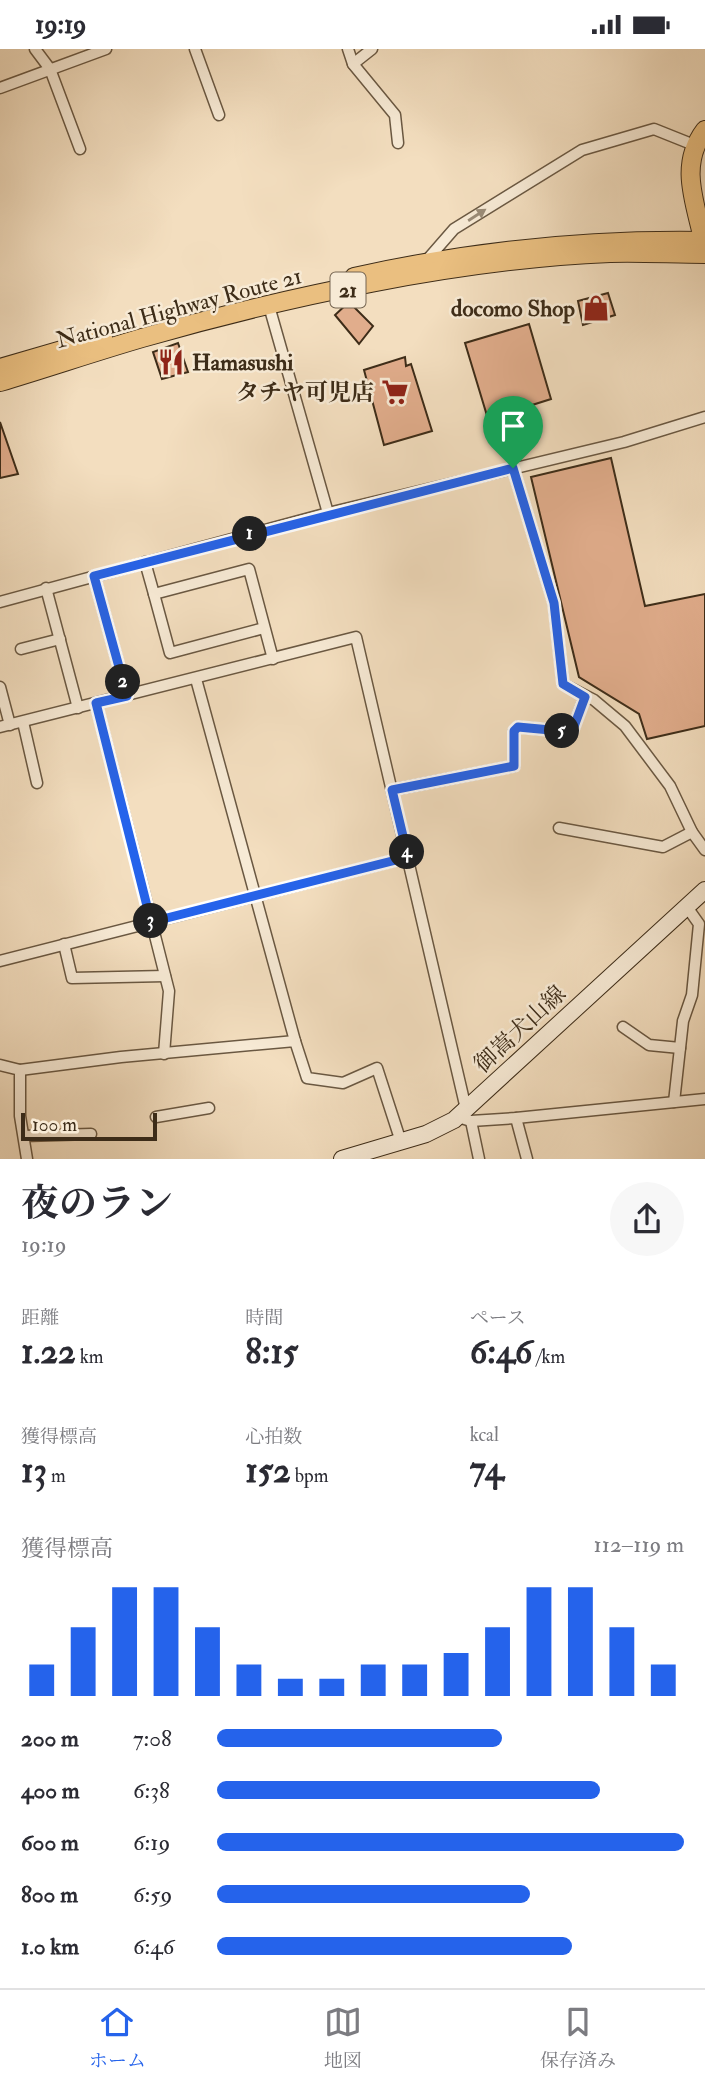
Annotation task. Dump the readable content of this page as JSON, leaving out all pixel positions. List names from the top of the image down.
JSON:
{
  "streets": {
    "highway": ["21", "National Highway Route 21"],
    "main road": ["御嵩犬山線"]
  },
  "places": {
    "shop": ["docomo Shop"],
    "restaurant": ["Hamasushi"],
    "supermarket": ["タチヤ可児店"]
  },
  "scale_bar": "100 m",
  "page": {
    "status": "19:19",
    "pins": [
      "1",
      "2",
      "5",
      "4",
      "3"
    ],
    "scale": "100 m",
    "heading": ["夜のラン", "19:19"],
    "stats": [
      ["距離", "1.22 km"],
      ["時間", "8:15"],
      ["ペース", "6:46 /km"],
      ["獲得標高", "13 m"],
      ["心拍数", "152 bpm"],
      ["kcal", "74"]
    ],
    "chart": ["獲得標高", "112–119 m"],
    "list": [
      {
        "name": "200 m",
        "note": "7:08"
      },
      {
        "name": "400 m",
        "note": "6:38"
      },
      {
        "name": "600 m",
        "note": "6:19"
      },
      {
        "name": "800 m",
        "note": "6:59"
      },
      {
        "name": "1.0 km",
        "note": "6:46"
      }
    ],
    "tabs": ["ホーム", "地図", "保存済み"]
  }
}
